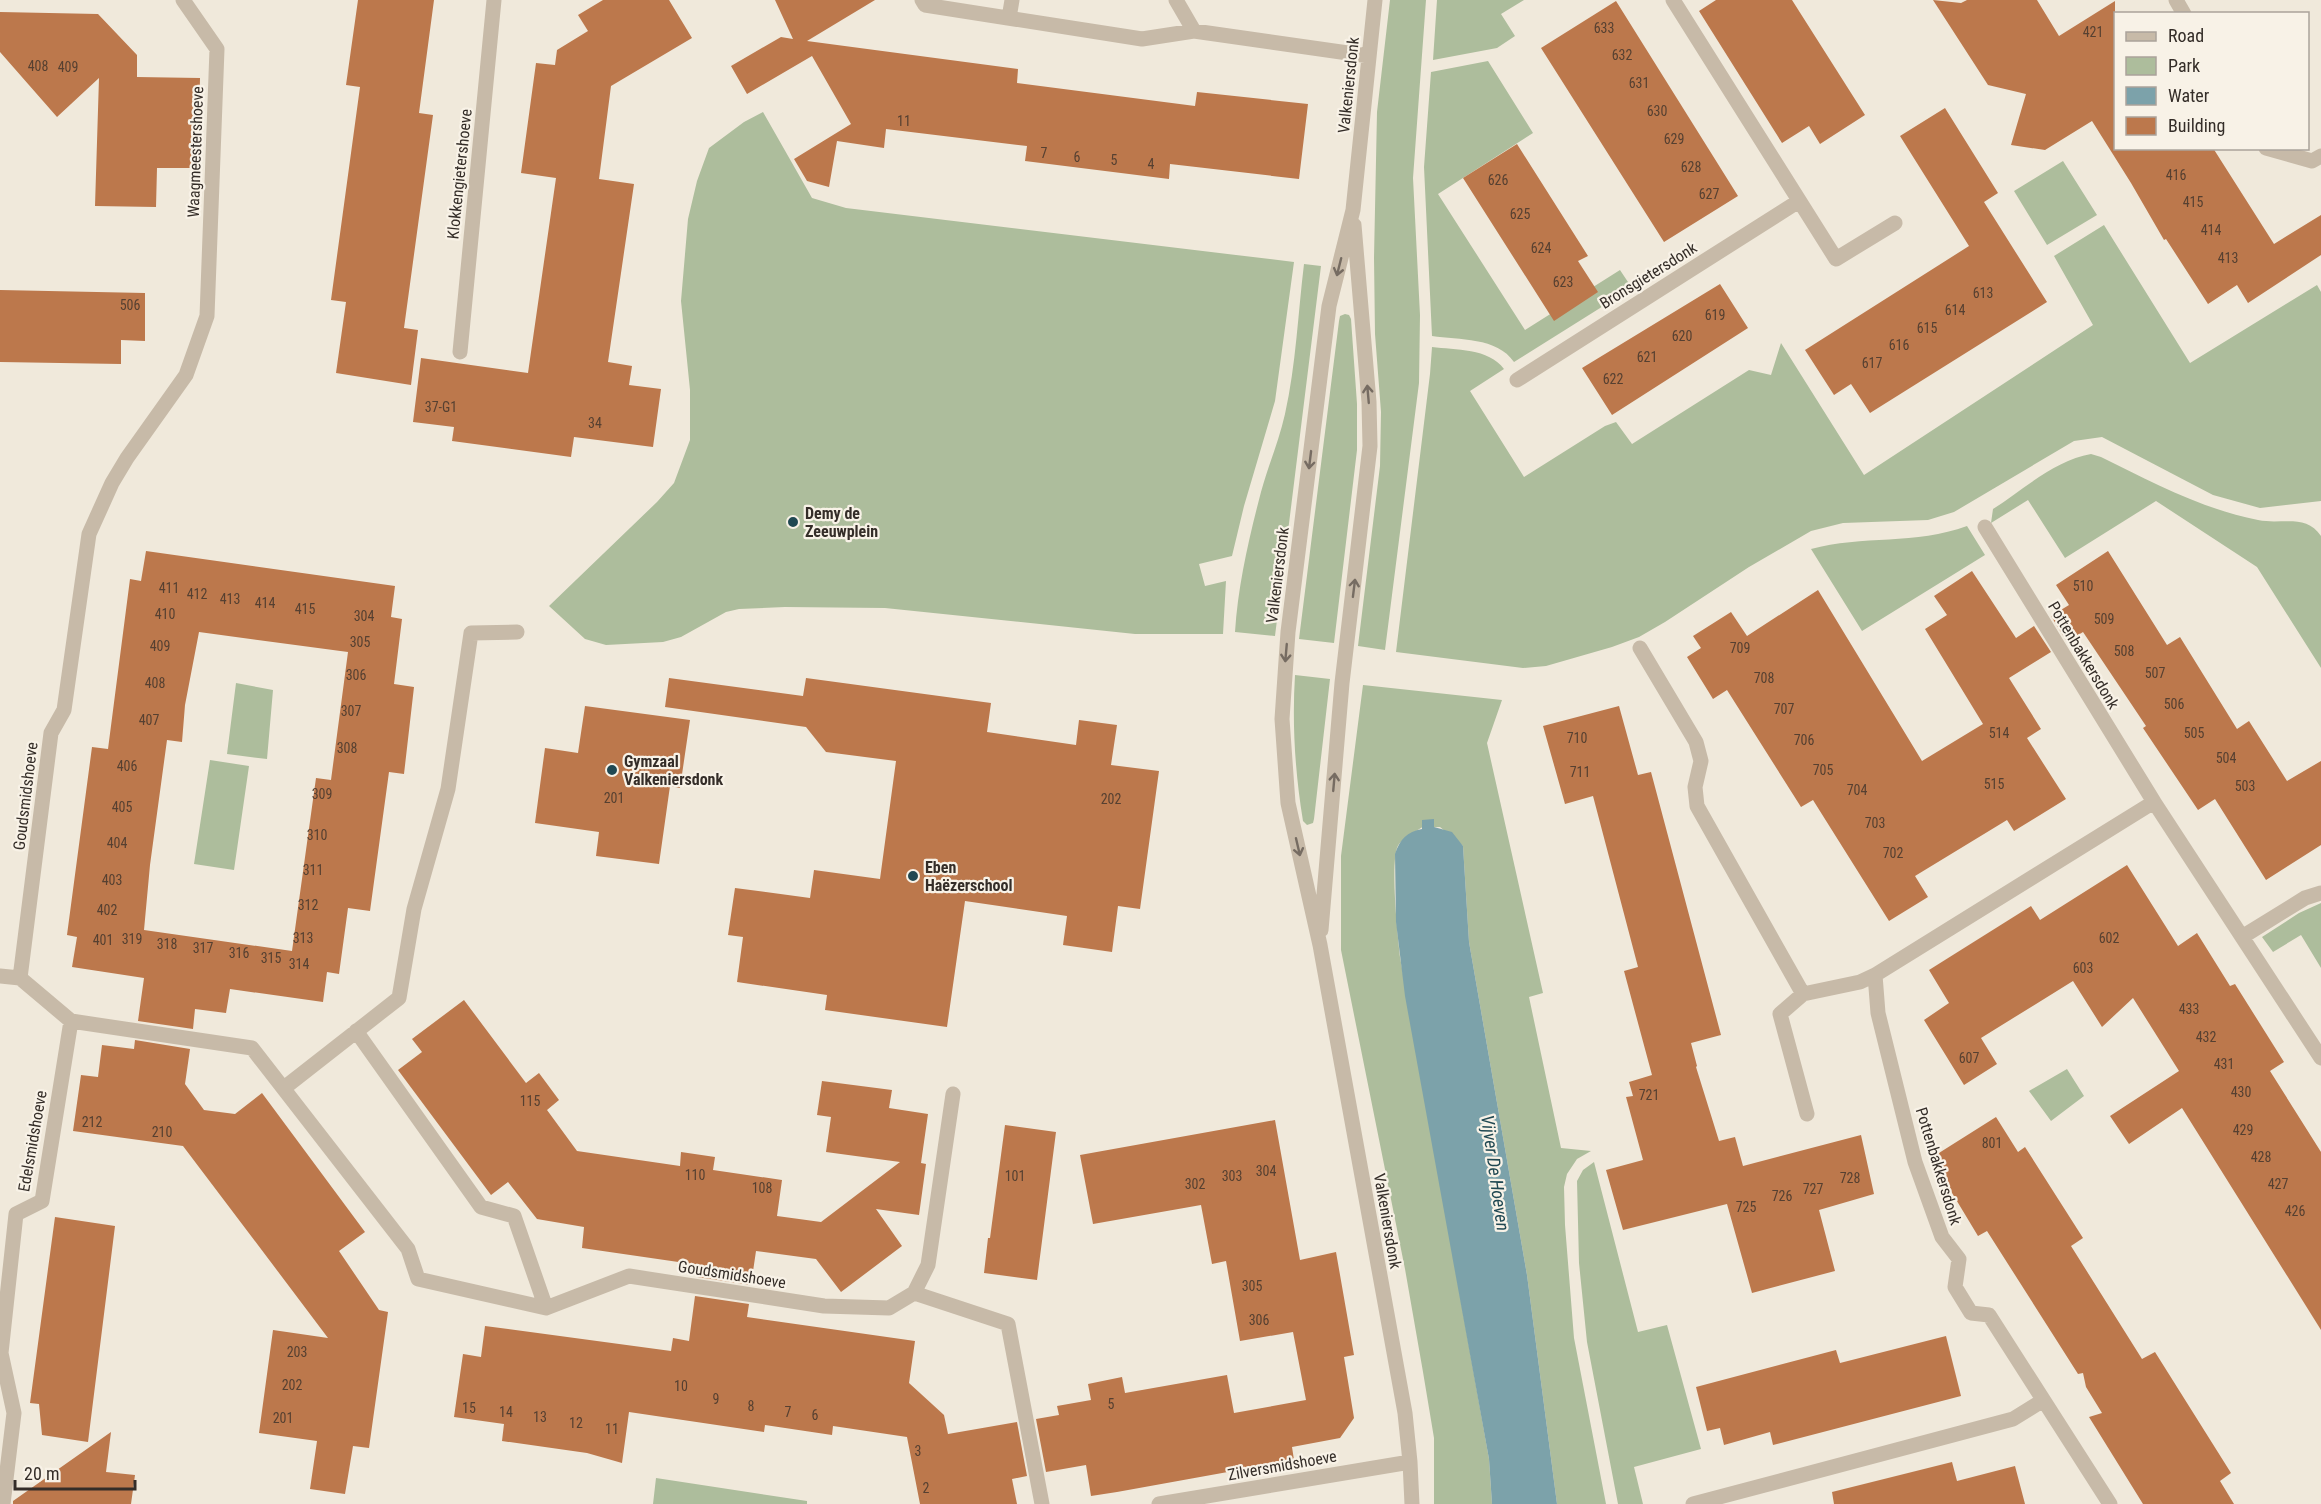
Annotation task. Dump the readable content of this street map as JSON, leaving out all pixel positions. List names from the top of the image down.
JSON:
{
  "streets": {
    "street": [
      "Valkeniersdonk",
      "Waagmeestershoeve",
      "Klokkengietershoeve",
      "Bronsgietersdonk",
      "Pottenbakkersdonk",
      "Goudsmidshoeve",
      "Edelsmidshoeve",
      "Zilversmidshoeve"
    ]
  },
  "crossings": [
    ["Valkeniersdonk", "Zilversmidshoeve"],
    ["Waagmeestershoeve", "Goudsmidshoeve"]
  ],
  "water": ["Vijver De Hoeven"],
  "places": ["Demy de Zeeuwplein", "Gymzaal Valkeniersdonk", "Eben Haëzerschool"],
  "house_numbers": [
    "633",
    "421",
    "632",
    "408",
    "409",
    "631",
    "630",
    "11",
    "629",
    "7",
    "6",
    "5",
    "4",
    "628",
    "416",
    "626",
    "627",
    "415",
    "625",
    "414",
    "624",
    "413",
    "623",
    "613",
    "506",
    "614",
    "619",
    "615",
    "620",
    "616",
    "621",
    "617",
    "622",
    "37-G1",
    "34",
    "510",
    "411",
    "412",
    "413",
    "414",
    "415",
    "410",
    "304",
    "509",
    "305",
    "409",
    "709",
    "508",
    "507",
    "306",
    "708",
    "408",
    "506",
    "707",
    "307",
    "407",
    "514",
    "505",
    "710",
    "706",
    "308",
    "504",
    "406",
    "705",
    "711",
    "515",
    "503",
    "704",
    "309",
    "201",
    "202",
    "405",
    "703",
    "310",
    "404",
    "702",
    "311",
    "403",
    "312",
    "402",
    "313",
    "602",
    "319",
    "401",
    "318",
    "317",
    "316",
    "315",
    "314",
    "603",
    "433",
    "432",
    "607",
    "431",
    "430",
    "721",
    "115",
    "212",
    "429",
    "210",
    "801",
    "428",
    "304",
    "110",
    "101",
    "303",
    "728",
    "302",
    "427",
    "108",
    "727",
    "726",
    "725",
    "426",
    "305",
    "306",
    "203",
    "202",
    "10",
    "9",
    "5",
    "8",
    "15",
    "14",
    "7",
    "6",
    "13",
    "201",
    "12",
    "11",
    "3",
    "2"
  ],
  "legend": [
    "Road",
    "Park",
    "Water",
    "Building"
  ],
  "scale_bar": "20 m"
}
